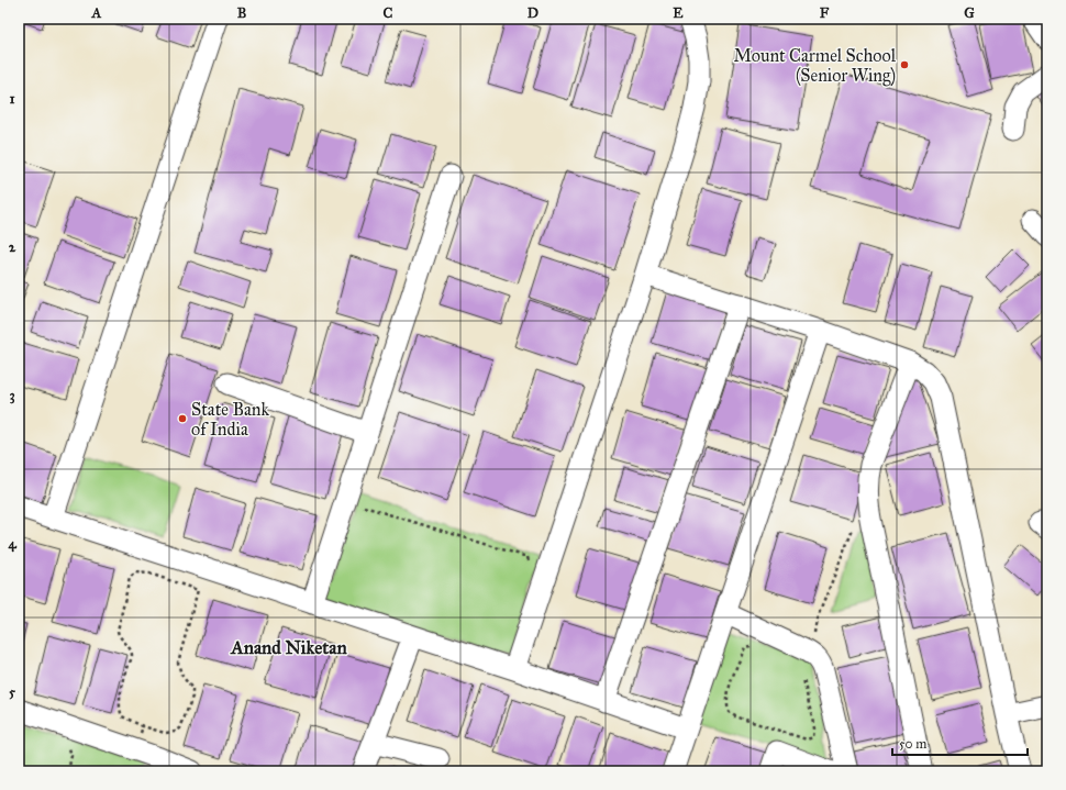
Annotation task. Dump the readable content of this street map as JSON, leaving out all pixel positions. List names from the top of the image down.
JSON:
{
  "districts": ["Anand Niketan"],
  "places": ["Mount Carmel School (Senior Wing)", "State Bank of India"],
  "scale_bar": "50 m",
  "grid": {
    "columns": [
      "A",
      "B",
      "C",
      "D",
      "E",
      "F",
      "G"
    ],
    "rows": [
      "1",
      "2",
      "3",
      "4",
      "5"
    ]
  }
}
